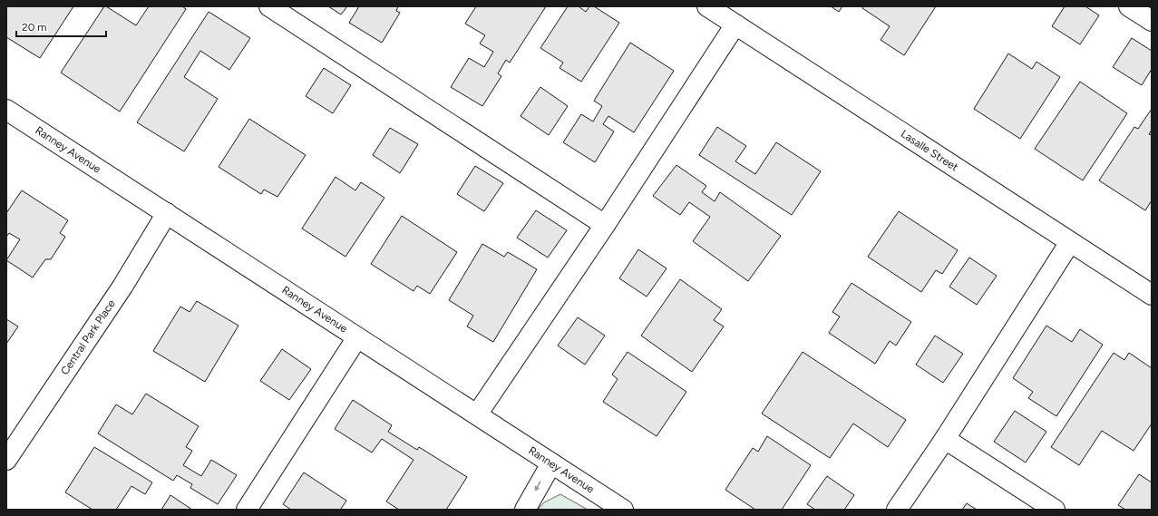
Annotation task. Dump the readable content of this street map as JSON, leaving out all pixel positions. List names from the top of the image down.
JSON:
{
  "streets": {
    "street": ["Ranney Avenue", "Lasalle Street", "Central Park Place"]
  },
  "crossings": [
    ["Ranney Avenue", "Central Park Place"]
  ],
  "scale_bar": "20 m"
}
